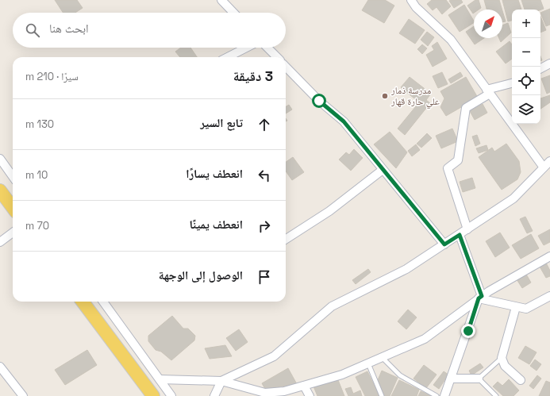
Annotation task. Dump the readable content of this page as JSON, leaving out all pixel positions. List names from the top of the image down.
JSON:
{
  "places": ["مدرسة ذمار علي حارة قهار"],
  "north": "top right",
  "page": {
    "map_buttons": ["+", "−"],
    "search": "ابحث هنا",
    "heading": ["3 دقيقة", "سيرًا · 210 m"],
    "list": [
      ["تابع السير", "130 m"],
      ["انعطف يسارًا", "10 m"],
      ["انعطف يمينًا", "70 m"],
      "الوصول إلى الوجهة"
    ]
  }
}
